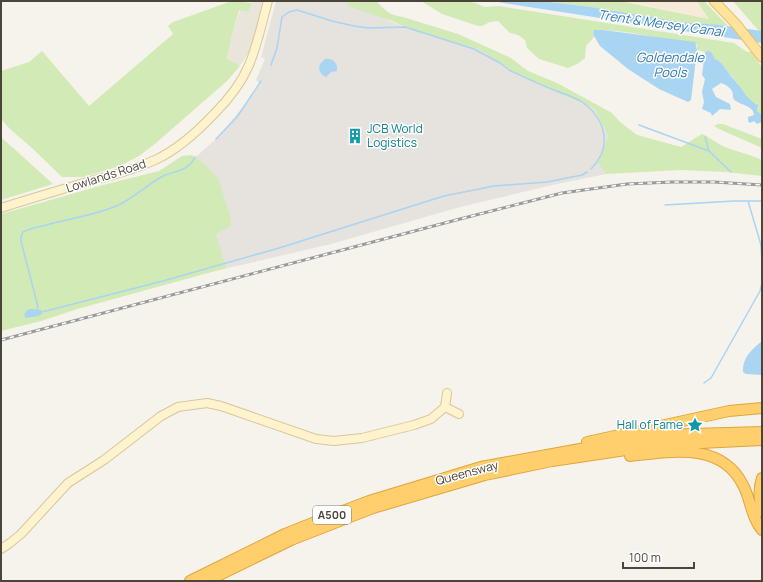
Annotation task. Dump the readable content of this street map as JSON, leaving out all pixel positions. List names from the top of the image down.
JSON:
{
  "streets": {
    "highway": ["Queensway", "A500"],
    "street": ["Lowlands Road"]
  },
  "water": ["Trent & Mersey Canal", "Goldendale Pools"],
  "places": {
    "building": ["JCB World Logistics"],
    "place": ["Hall of Fame"]
  },
  "scale_bar": "100 m"
}
